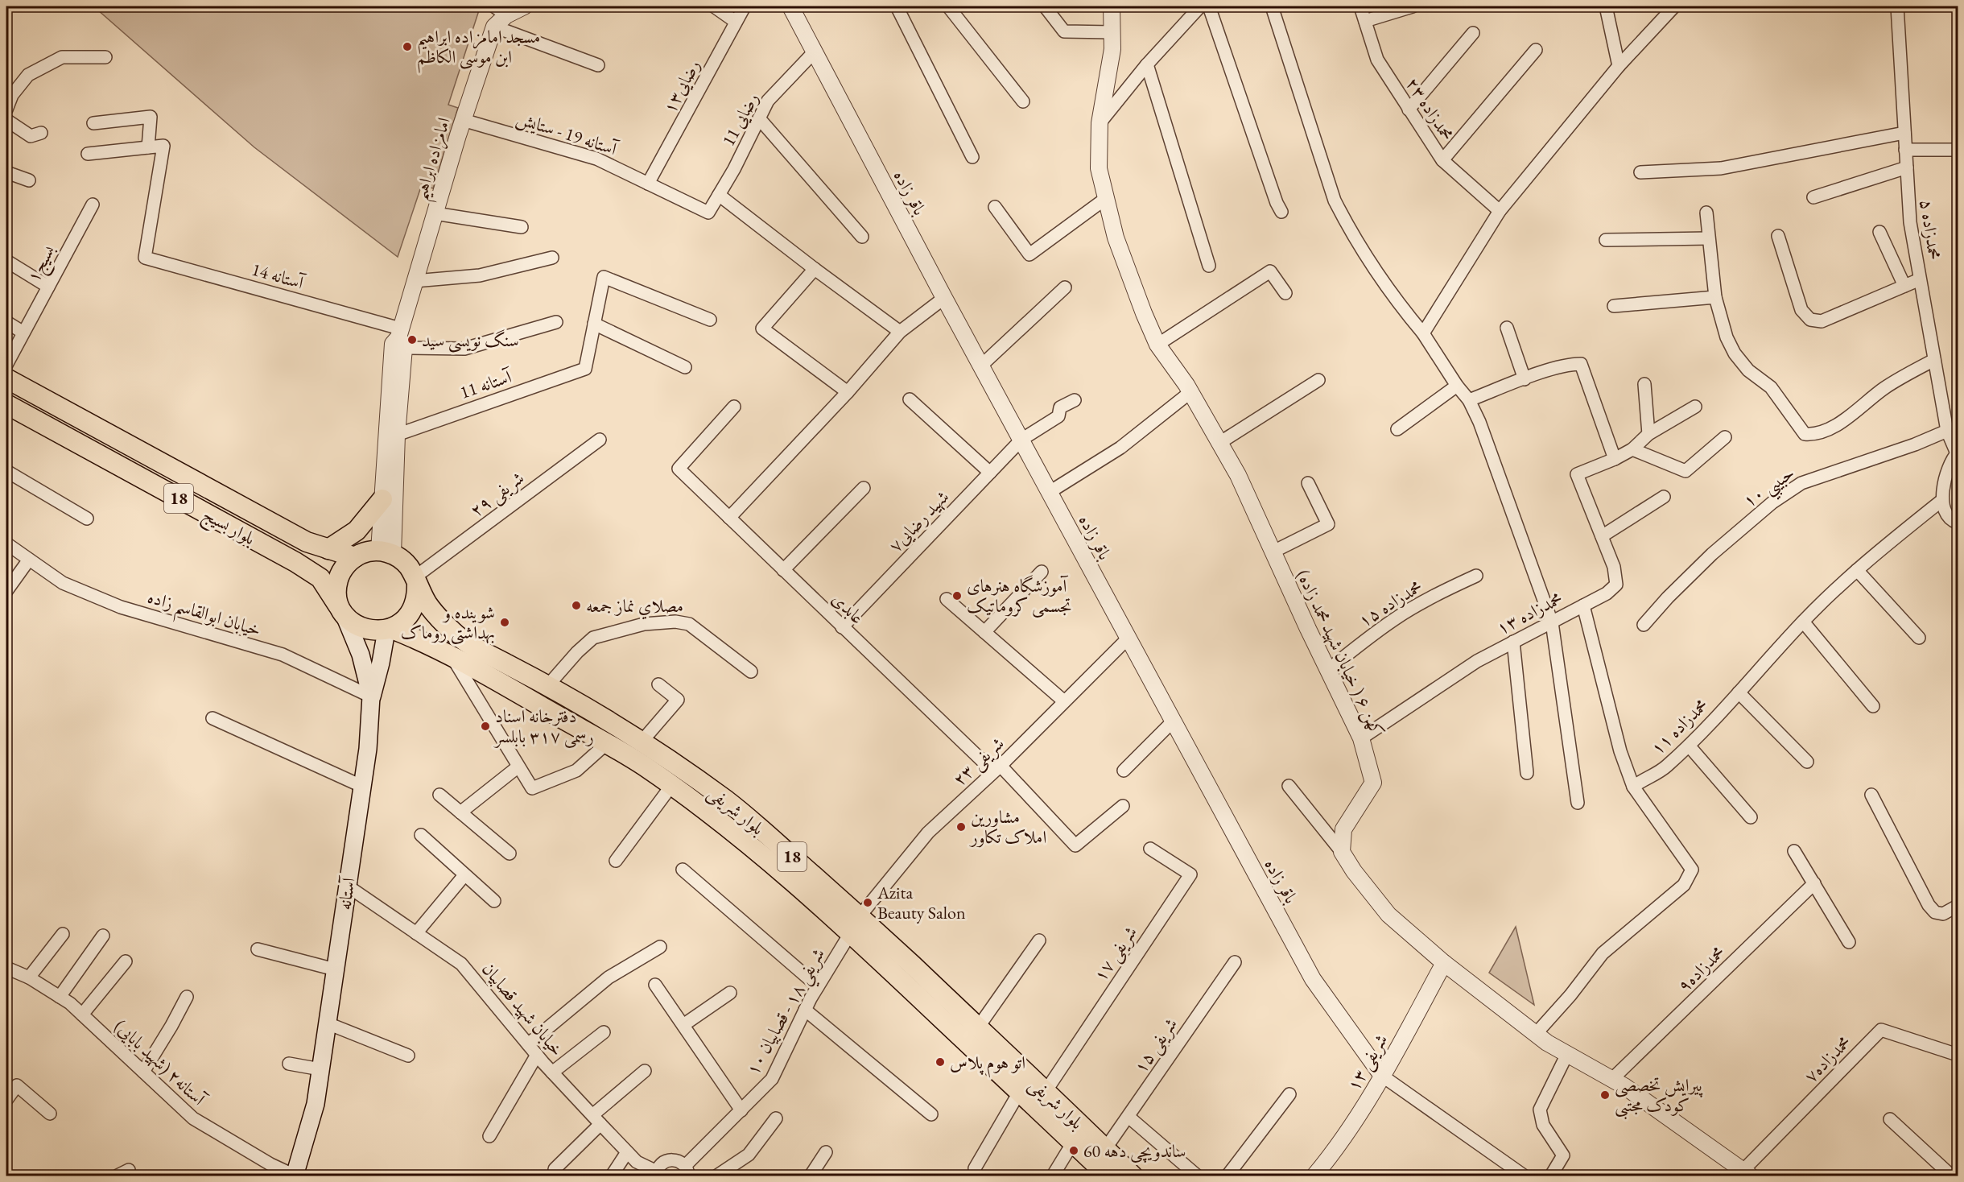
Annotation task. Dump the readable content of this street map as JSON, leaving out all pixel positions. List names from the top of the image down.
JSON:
{
  "streets": {
    "main road": [
      "18",
      "بلوار بسیج",
      "بلوار شریفی",
      "آستانه"
    ],
    "street": [
      "رضایی۱۳",
      "محمدزاده ۲۳",
      "رضایی 11",
      "آستانه 19 - ستایش",
      "امامزاده ابراهیم",
      "باقر زاده",
      "محمدزاده ۵",
      "بسیج۱",
      "آستانه 14",
      "آستانه 11",
      "حبيبي ١٠",
      "شریفی ۲۹",
      "شهید رضایی۷",
      "محمدزاده ۱۵",
      "عابدی",
      "خیابان ابوالقاسم زاده",
      "محمدزاده ۱۳",
      "کهن ۶ ( خیابان شهید محمد زاده)",
      "محمدزاده ۱۱",
      "شریفی ۲۳",
      "شریفی ۱۷",
      "محمدزاده۹",
      "خیابان شهید قصابیان",
      "شريفي ۱۸ - قصابیان ۱۰",
      "شریفی ۱۵",
      "محمدزاده۷",
      "آستانه۲ (شهید بابایی)",
      "شریفی ۱۳"
    ]
  },
  "crossings": [
    ["رضایی۱۳", "آستانه 19 - ستایش"],
    ["رضایی 11", "آستانه 19 - ستایش"],
    ["رضایی 11", "باقر زاده"],
    ["آستانه 19 - ستایش", "امامزاده ابراهیم"],
    ["امامزاده ابراهیم", "آستانه 14"],
    ["امامزاده ابراهیم", "آستانه 11"],
    ["امامزاده ابراهیم", "شریفی ۲۹"],
    ["امامزاده ابراهیم", "18"],
    ["امامزاده ابراهیم", "بلوار بسیج"],
    ["امامزاده ابراهیم", "بلوار شریفی"],
    ["امامزاده ابراهیم", "آستانه"],
    ["باقر زاده", "شهید رضایی۷"],
    ["باقر زاده", "شریفی ۲۳"],
    ["باقر زاده", "شریفی ۱۳"],
    ["محمدزاده ۵", "حبيبي ١٠"],
    ["شریفی ۲۹", "18"],
    ["شریفی ۲۹", "بلوار بسیج"],
    ["شریفی ۲۹", "بلوار شریفی"],
    ["شریفی ۲۹", "آستانه"],
    ["18", "بلوار بسیج"],
    ["18", "بلوار شریفی"],
    ["18", "آستانه"],
    ["شهید رضایی۷", "عابدی"],
    ["بلوار بسیج", "بلوار شریفی"],
    ["بلوار بسیج", "آستانه"],
    ["محمدزاده ۱۵", "کهن ۶ ( خیابان شهید محمد زاده)"],
    ["عابدی", "شریفی ۲۳"],
    ["خیابان ابوالقاسم زاده", "آستانه"],
    ["محمدزاده ۱۳", "کهن ۶ ( خیابان شهید محمد زاده)"],
    ["شریفی ۲۳", "بلوار شریفی"],
    ["شریفی ۲۳", "شريفي ۱۸ - قصابیان ۱۰"],
    ["بلوار شریفی", "آستانه"],
    ["بلوار شریفی", "شریفی ۱۷"],
    ["بلوار شریفی", "شريفي ۱۸ - قصابیان ۱۰"],
    ["بلوار شریفی", "شریفی ۱۵"],
    ["آستانه", "خیابان شهید قصابیان"],
    ["آستانه", "آستانه۲ (شهید بابایی)"]
  ],
  "places": [
    "مسجد امامزاده ابراهیم ابن موسی الکاظم",
    "سنگ نویسی سید",
    "آموزشگاه هنرهای تجسمی کروماتیک",
    "مصلاي نماز جمعه",
    "شوینده و بهداشتی روماک",
    "دفترخانه اسناد رسمی ۳۱۷ بابلسر",
    "مشاورین املاک تکاور",
    "Azita Beauty Salon",
    "اتو هوم پلاس",
    "پیرایش تخصصی کودک مجتبی",
    "ساندویچی دهه 60"
  ]
}
